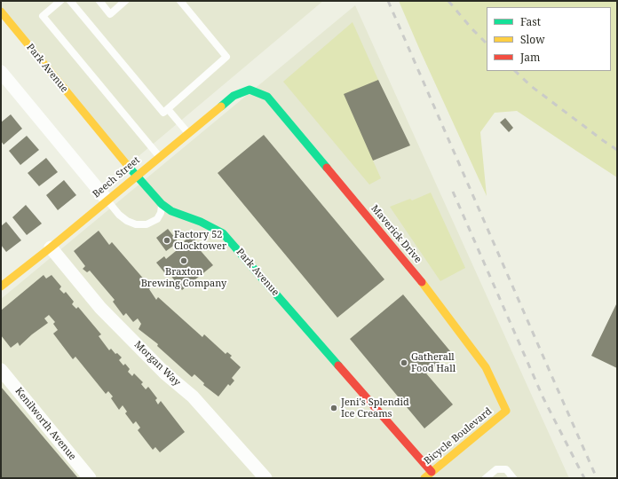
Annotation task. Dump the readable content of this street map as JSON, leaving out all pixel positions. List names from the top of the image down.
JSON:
{
  "streets": {
    "street": [
      "Park Avenue",
      "Beech Street",
      "Maverick Drive",
      "Morgan Way",
      "Kenilworth Avenue",
      "Bicycle Boulevard"
    ]
  },
  "crossings": [
    ["Park Avenue", "Beech Street"],
    ["Park Avenue", "Bicycle Boulevard"],
    ["Beech Street", "Maverick Drive"],
    ["Beech Street", "Morgan Way"],
    ["Maverick Drive", "Bicycle Boulevard"]
  ],
  "places": [
    "Factory 52 Clocktower",
    "Braxton Brewing Company",
    "Gatherall Food Hall",
    "Jeni's Splendid Ice Creams"
  ],
  "legend": ["Fast", "Slow", "Jam"]
}
